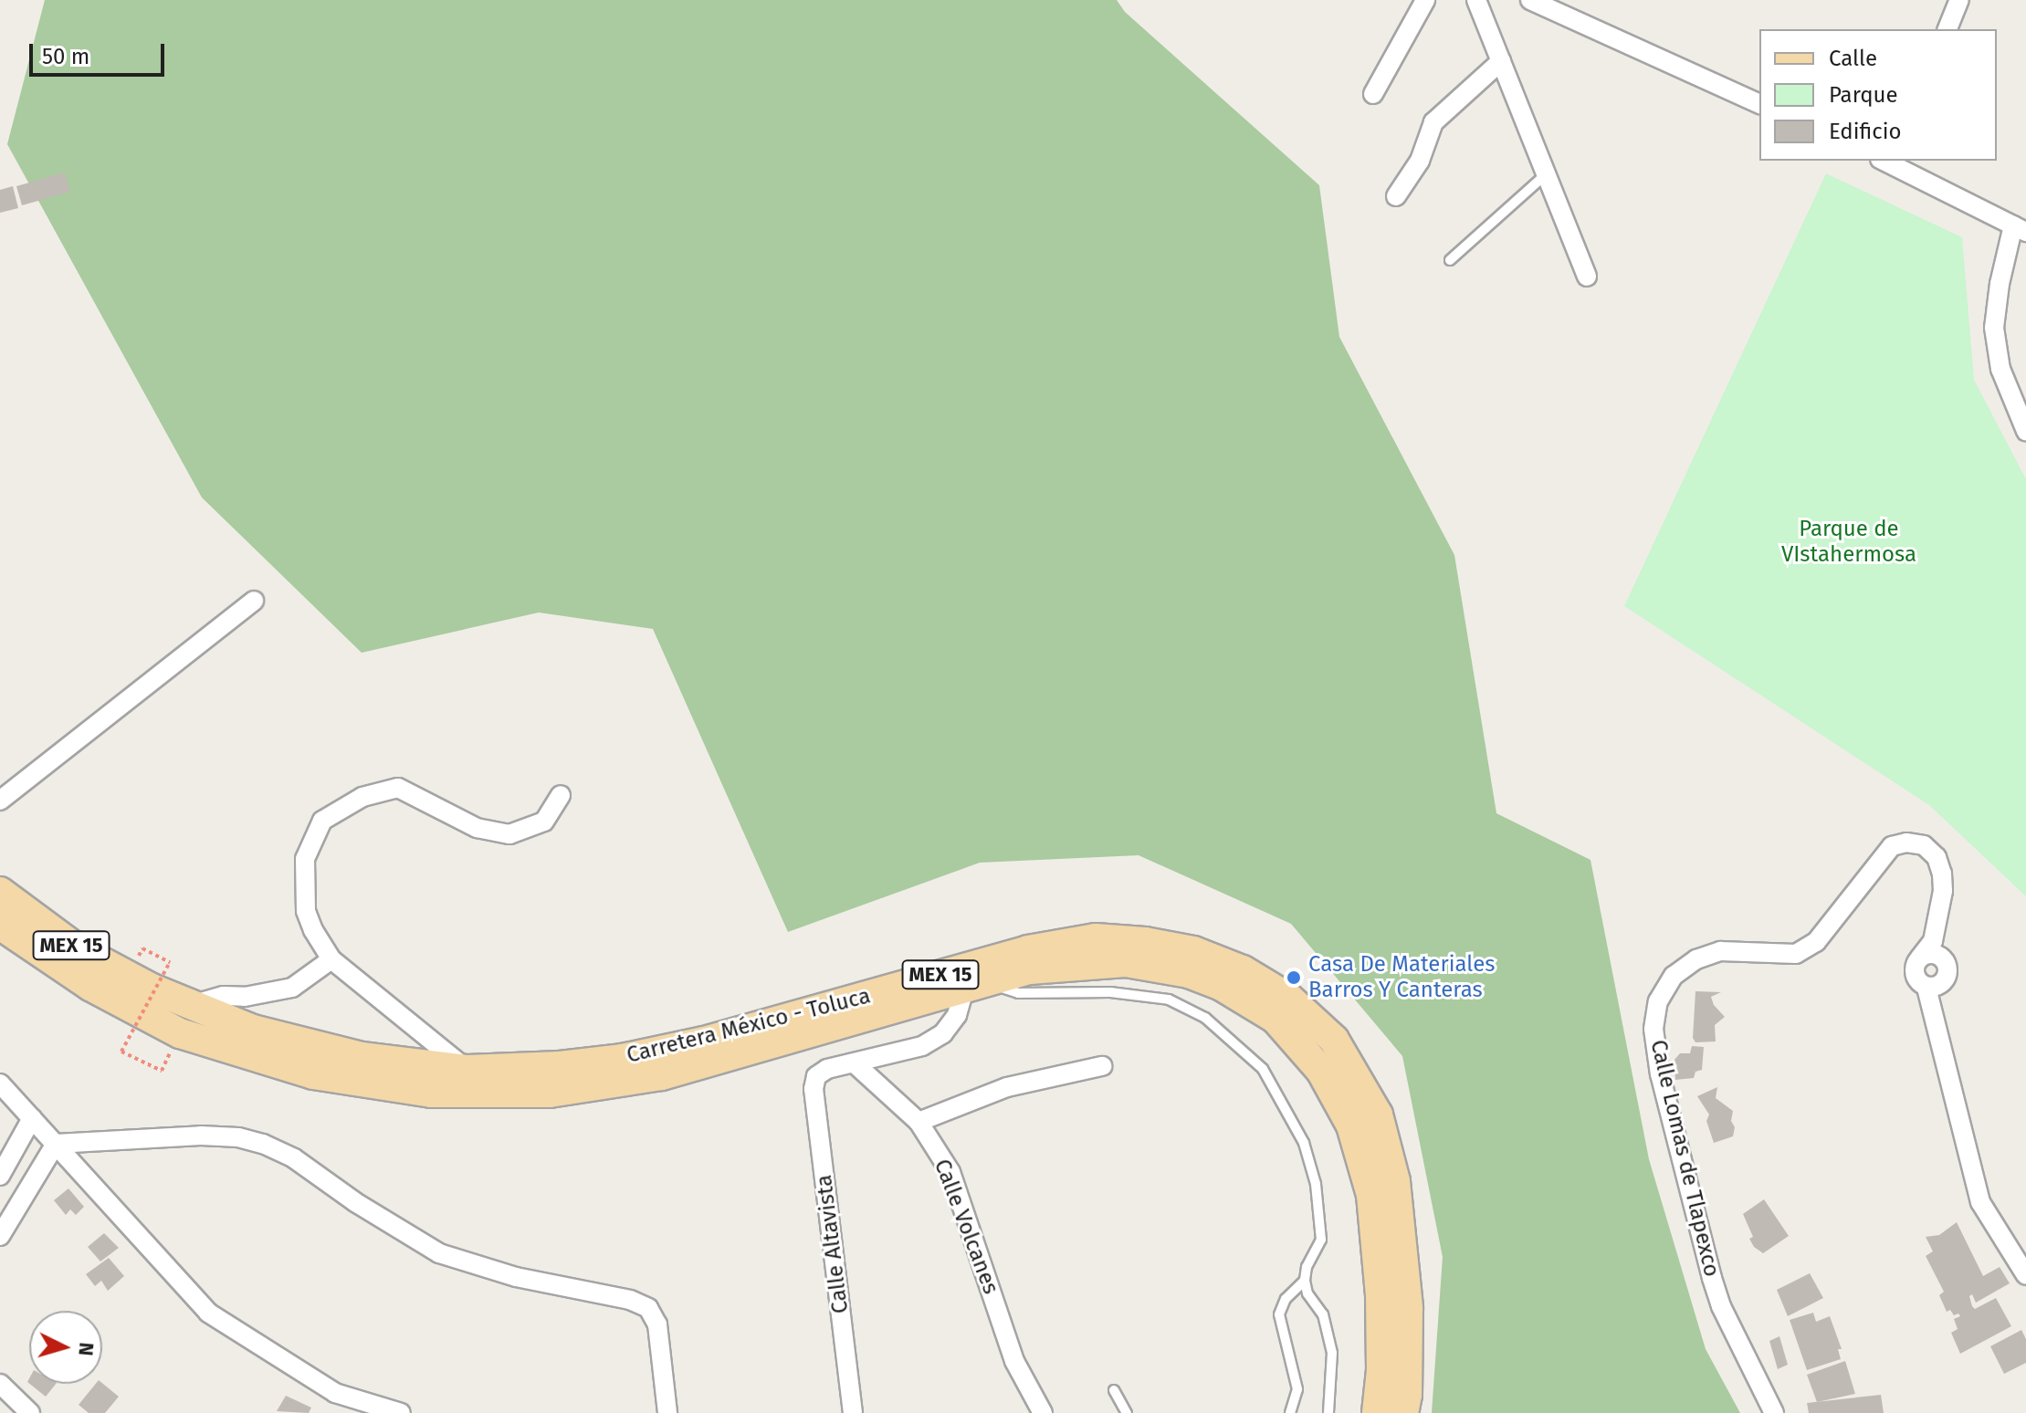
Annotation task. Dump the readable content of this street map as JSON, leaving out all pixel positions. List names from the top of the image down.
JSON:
{
  "streets": {
    "main road": ["MEX 15", "Carretera México - Toluca"],
    "street": ["Calle Lomas de Tlapexco", "Calle Volcanes", "Calle Altavista"]
  },
  "crossings": [
    ["Calle Volcanes", "Calle Altavista"]
  ],
  "parks": ["Parque de VIstahermosa"],
  "places": ["Casa De Materiales Barros Y Canteras"],
  "legend": ["Calle", "Parque", "Edificio"],
  "scale_bar": "50 m",
  "north": "right"
}
